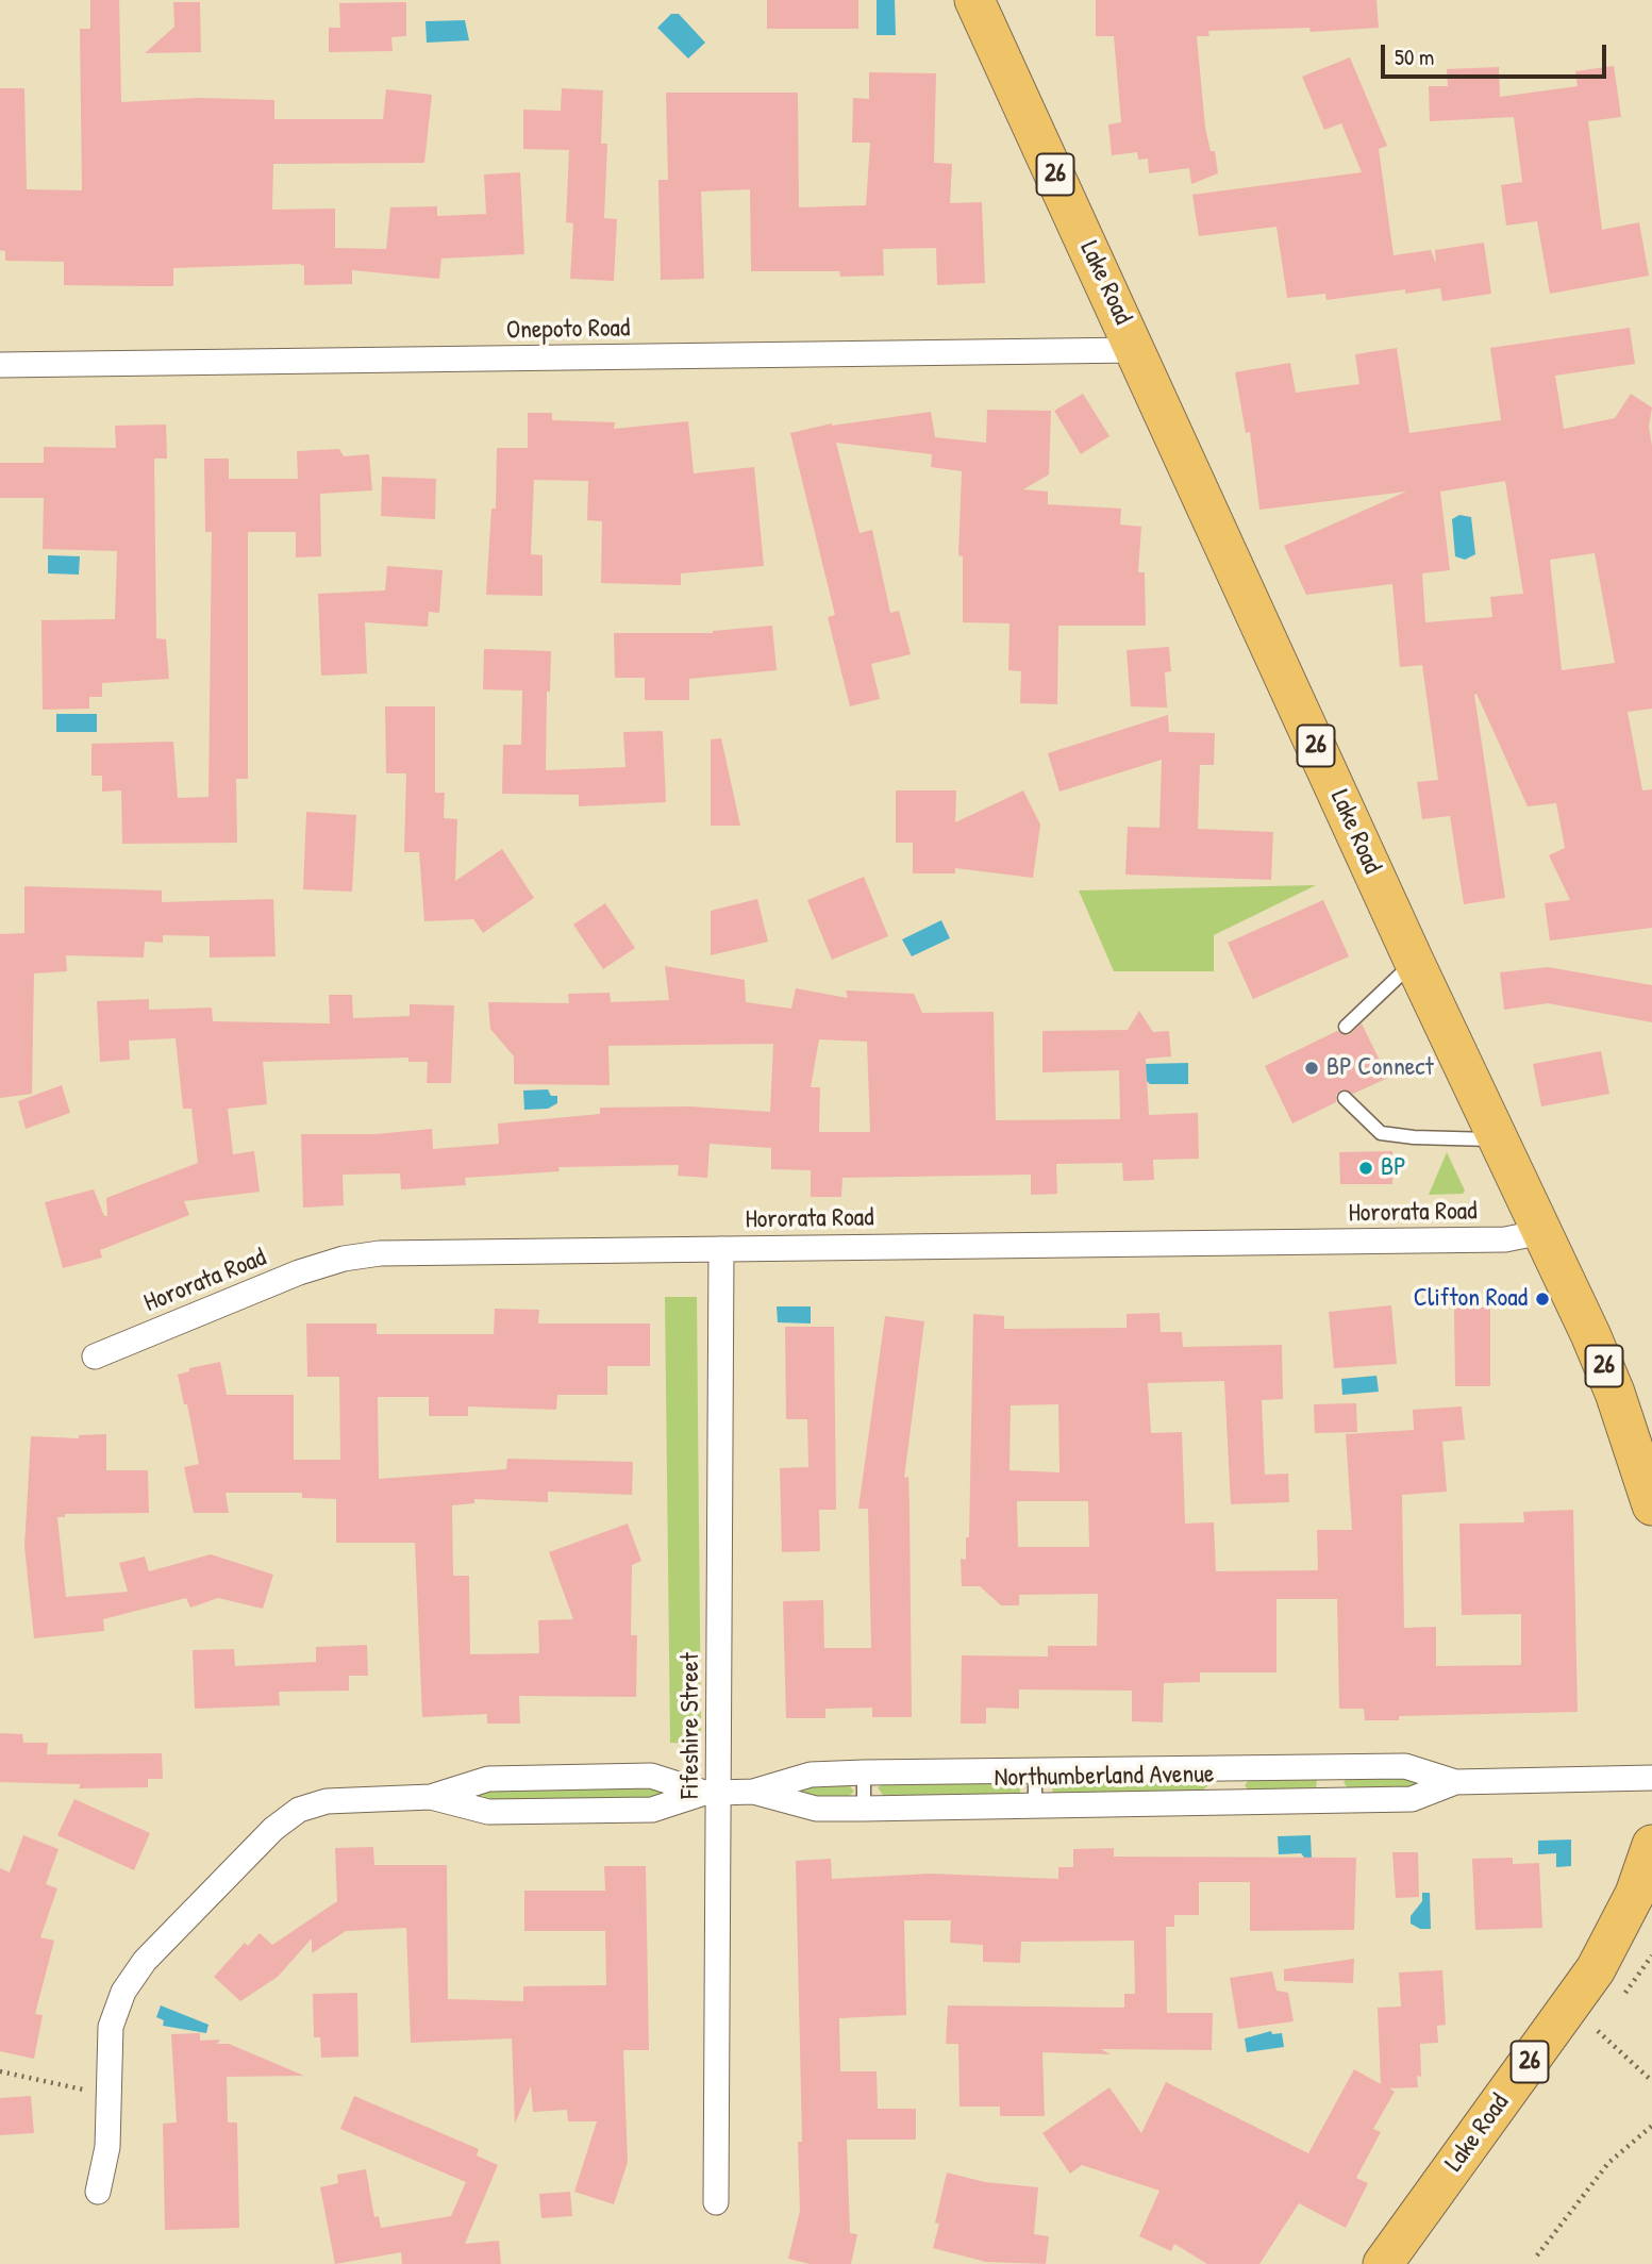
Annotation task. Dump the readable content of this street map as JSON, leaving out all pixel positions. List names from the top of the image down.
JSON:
{
  "streets": {
    "main road": ["26", "Lake Road"],
    "street": [
      "Onepoto Road",
      "Hororata Road",
      "Fifeshire Street",
      "Northumberland Avenue"
    ]
  },
  "crossings": [
    ["Lake Road", "Onepoto Road"],
    ["Lake Road", "Hororata Road"],
    ["Hororata Road", "Fifeshire Street"],
    ["Fifeshire Street", "Northumberland Avenue"]
  ],
  "places": ["BP Connect", "BP", "Clifton Road"],
  "scale_bar": "50 m"
}
